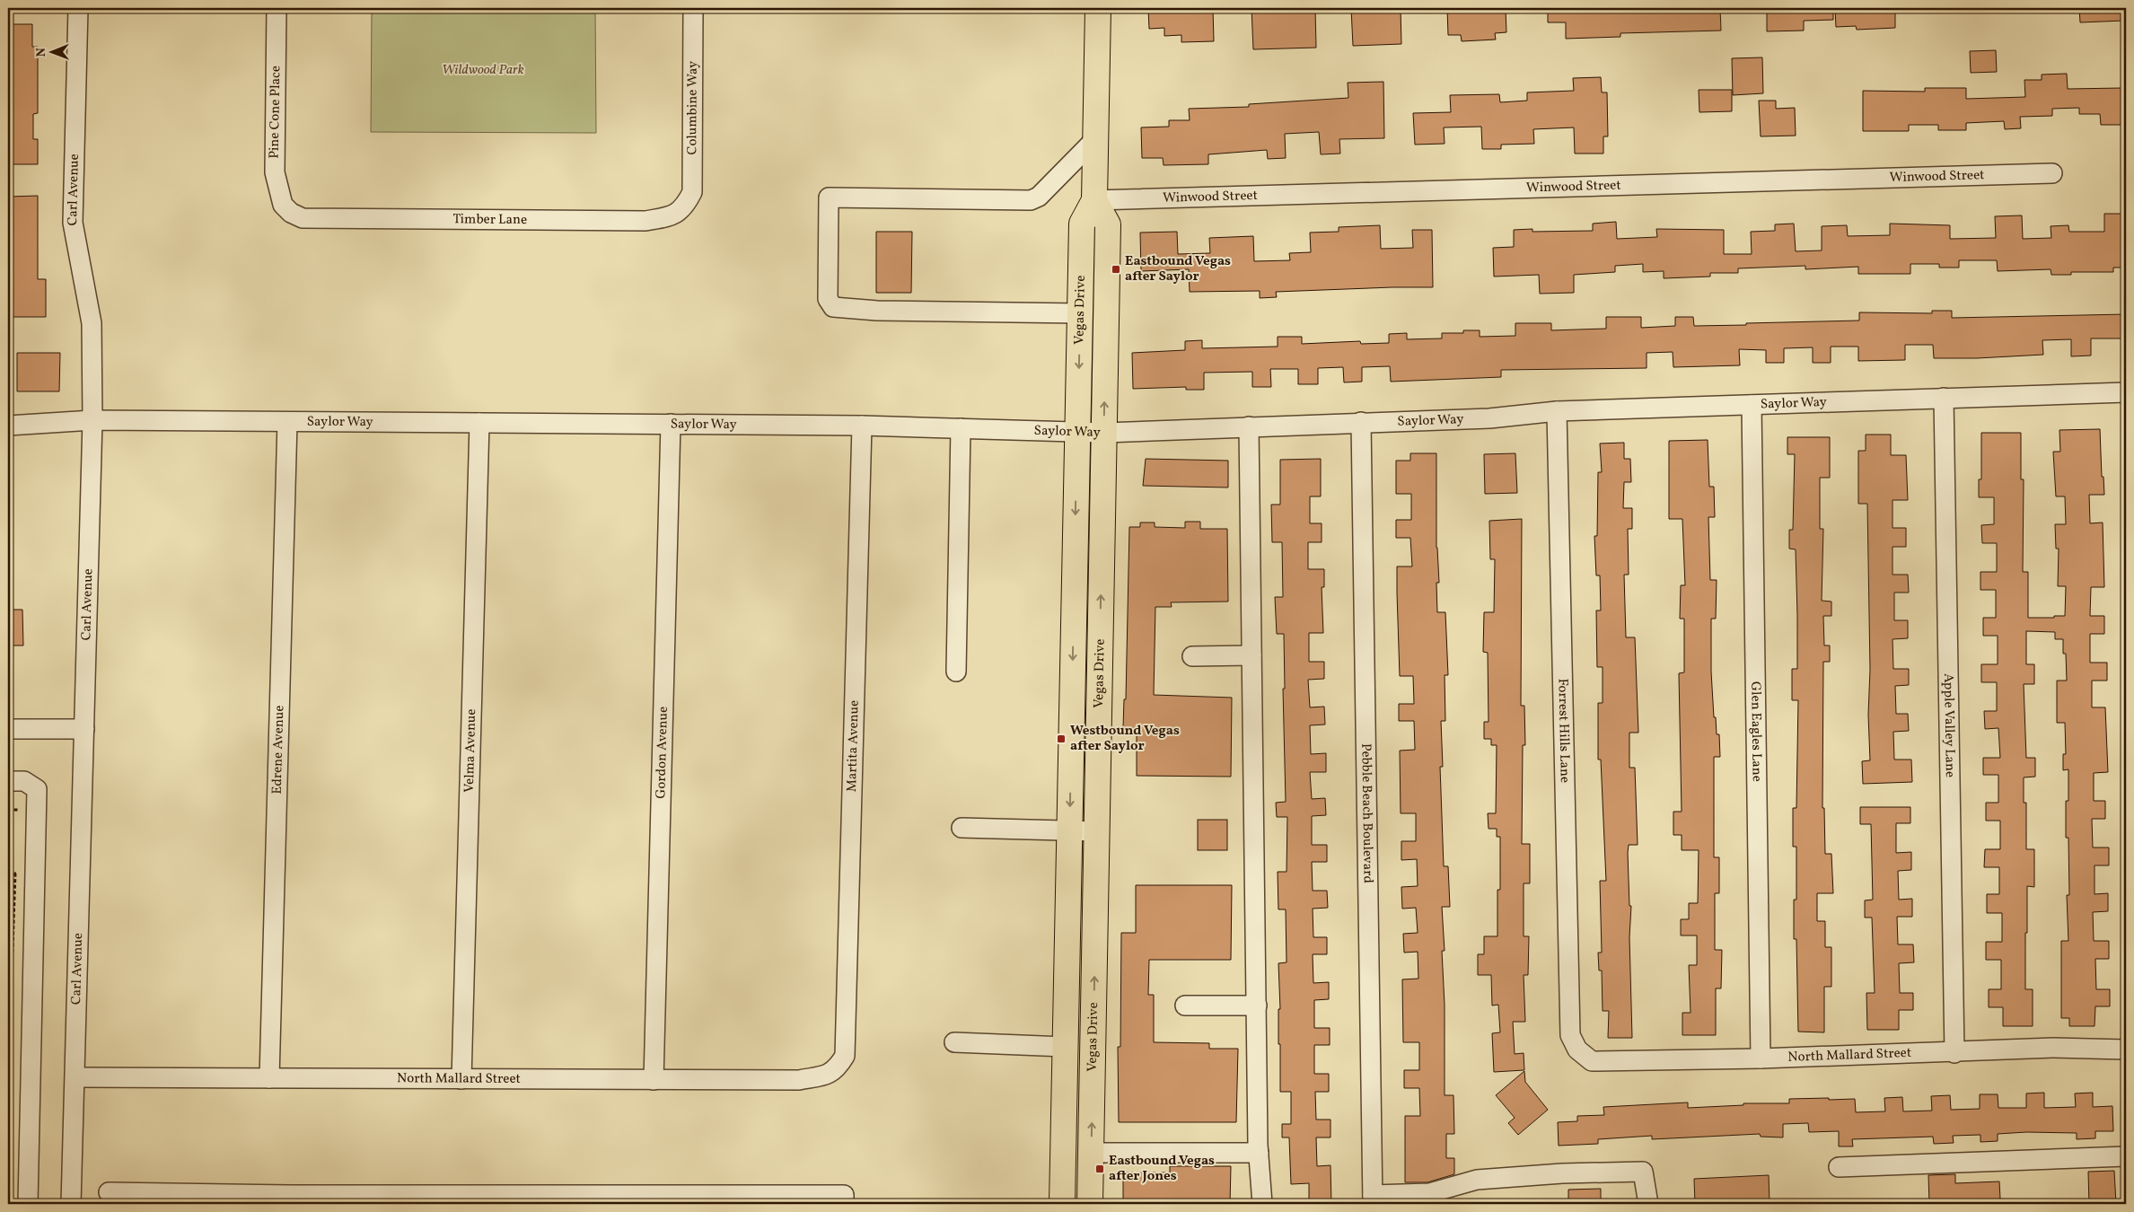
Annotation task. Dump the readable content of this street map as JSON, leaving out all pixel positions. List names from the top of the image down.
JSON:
{
  "streets": {
    "main road": ["Vegas Drive"],
    "street": [
      "Columbine Way",
      "Pine Cone Place",
      "Winwood Street",
      "Carl Avenue",
      "Timber Lane",
      "Saylor Way",
      "Apple Valley Lane",
      "Forrest Hills Lane",
      "Glen Eagles Lane",
      "Martita Avenue",
      "Edrene Avenue",
      "Velma Avenue",
      "Gordon Avenue",
      "Pebble Beach Boulevard",
      "North Mallard Street"
    ]
  },
  "crossings": [
    ["Columbine Way", "Timber Lane"],
    ["Pine Cone Place", "Timber Lane"],
    ["Winwood Street", "Vegas Drive"],
    ["Carl Avenue", "Saylor Way"],
    ["Carl Avenue", "North Mallard Street"],
    ["Vegas Drive", "Saylor Way"],
    ["Saylor Way", "Apple Valley Lane"],
    ["Saylor Way", "Forrest Hills Lane"],
    ["Saylor Way", "Glen Eagles Lane"],
    ["Saylor Way", "Martita Avenue"],
    ["Saylor Way", "Edrene Avenue"],
    ["Saylor Way", "Velma Avenue"],
    ["Saylor Way", "Gordon Avenue"],
    ["Saylor Way", "Pebble Beach Boulevard"],
    ["Apple Valley Lane", "North Mallard Street"],
    ["Forrest Hills Lane", "North Mallard Street"],
    ["Glen Eagles Lane", "North Mallard Street"],
    ["Martita Avenue", "North Mallard Street"],
    ["Edrene Avenue", "North Mallard Street"],
    ["Velma Avenue", "North Mallard Street"],
    ["Gordon Avenue", "North Mallard Street"]
  ],
  "parks": ["Wildwood Park"],
  "places": {
    "transit": ["Eastbound Vegas after Saylor", "Westbound Vegas after Saylor", "Eastbound Vegas after Jones"]
  },
  "north": "left"
}
